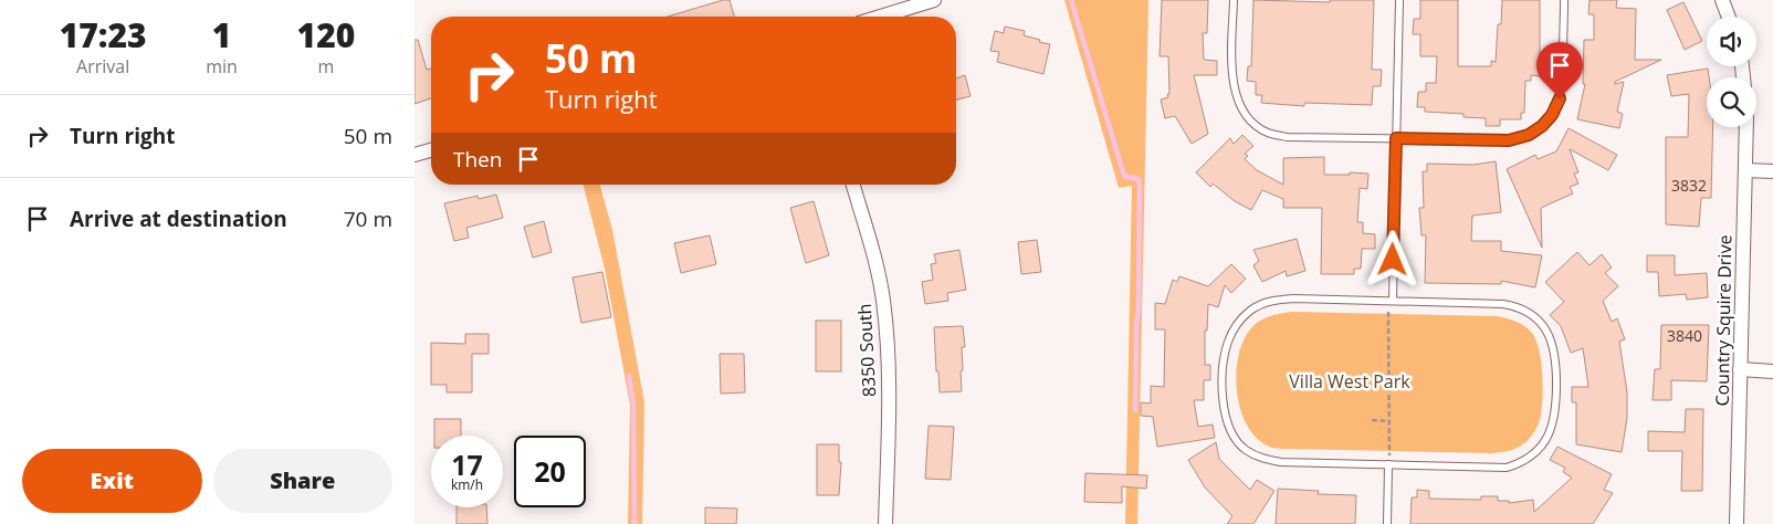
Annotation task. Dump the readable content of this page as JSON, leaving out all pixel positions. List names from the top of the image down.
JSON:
{
  "streets": {
    "street": ["Country Squire Drive", "8350 South"]
  },
  "parks": ["Villa West Park"],
  "house_numbers": ["3832", "3840"],
  "page": {
    "eta": [
      "17:23",
      "Arrival",
      "1",
      "min",
      "120",
      "m"
    ],
    "turn": ["50 m", "Turn right"],
    "list": [
      {
        "name": "Turn right",
        "value": "50 m"
      },
      {
        "name": "Arrive at destination",
        "value": "70 m"
      }
    ],
    "then": "Then",
    "speed": "17 km/h",
    "limit": "20",
    "buttons": ["Exit", "Share"]
  }
}
